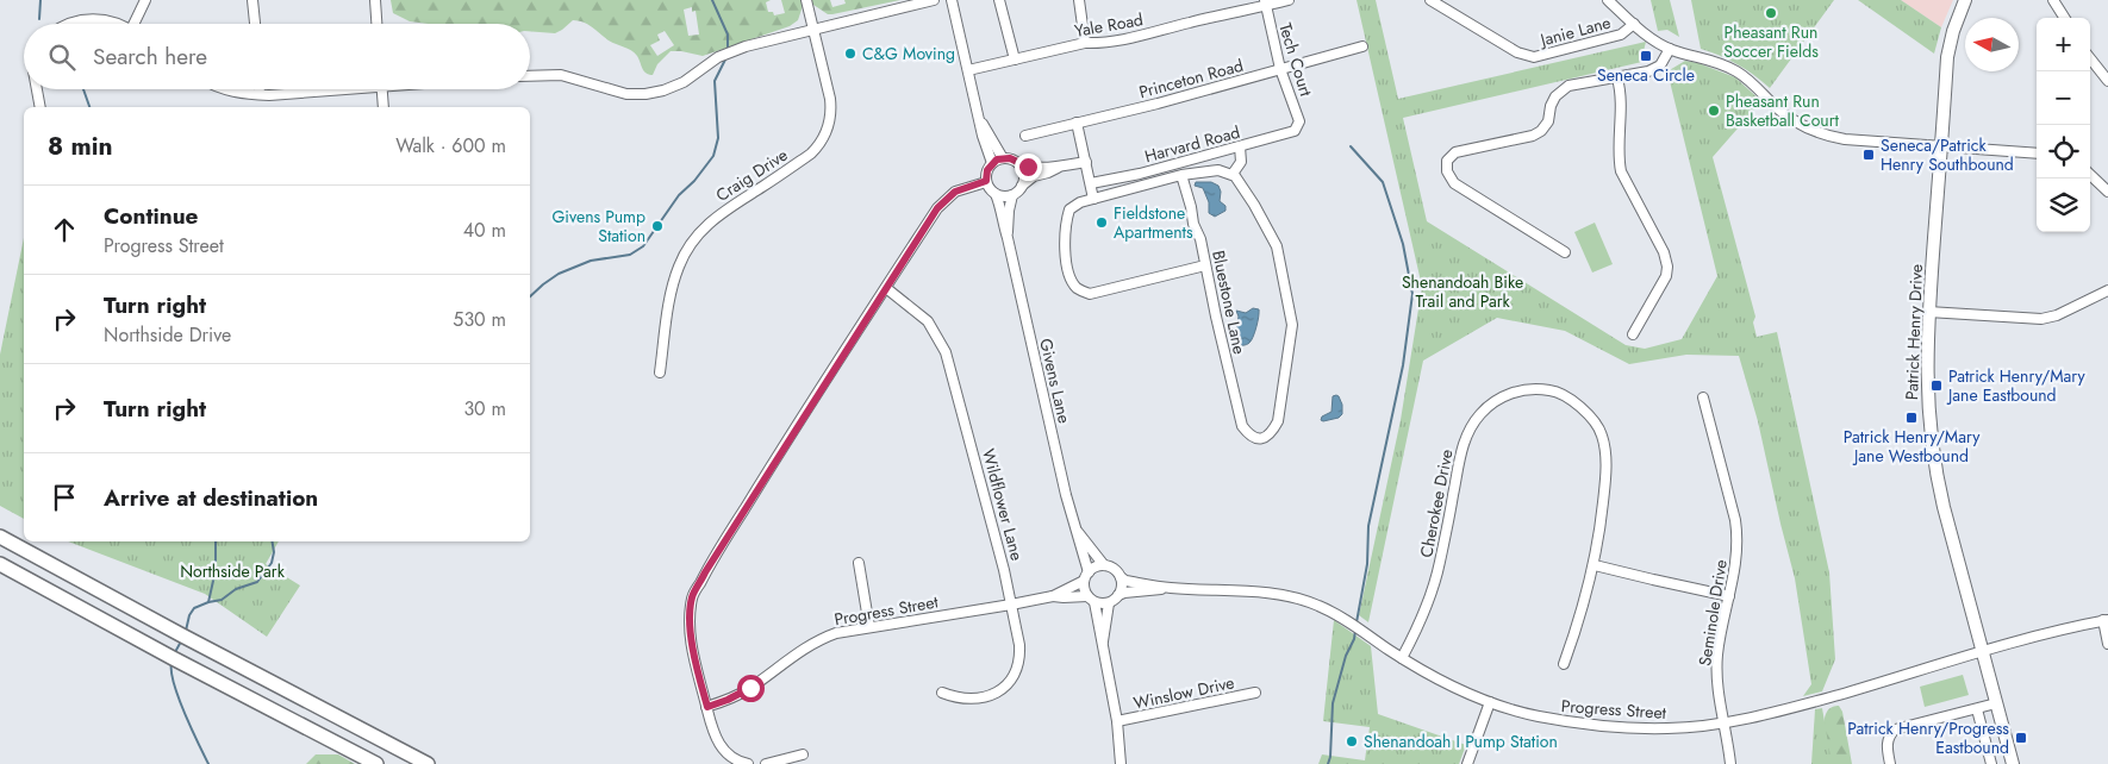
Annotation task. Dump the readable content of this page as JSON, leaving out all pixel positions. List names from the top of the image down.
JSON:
{
  "streets": {
    "main road": ["Patrick Henry Drive"],
    "street": [
      "Yale Road",
      "Janie Lane",
      "Tech Court",
      "Princeton Road",
      "Harvard Road",
      "Craig Drive",
      "Bluestone Lane",
      "Givens Lane",
      "Cherokee Drive",
      "Wildflower Lane",
      "Progress Street",
      "Seminole Drive",
      "Winslow Drive"
    ]
  },
  "crossings": [
    ["Yale Road", "Tech Court"],
    ["Tech Court", "Princeton Road"],
    ["Tech Court", "Harvard Road"],
    ["Patrick Henry Drive", "Progress Street"],
    ["Givens Lane", "Progress Street"],
    ["Cherokee Drive", "Progress Street"],
    ["Wildflower Lane", "Progress Street"],
    ["Progress Street", "Seminole Drive"]
  ],
  "parks": ["Shenandoah Bike Trail and Park", "Northside Park"],
  "places": {
    "other": [
      "Pheasant Run Soccer Fields",
      "C&G Moving",
      "Pheasant Run Basketball Court",
      "Fieldstone Apartments",
      "Givens Pump Station",
      "Shenandoah I Pump Station"
    ],
    "transit": [
      "Seneca Circle",
      "Seneca/Patrick Henry Southbound",
      "Patrick Henry/Mary Jane Eastbound",
      "Patrick Henry/Mary Jane Westbound",
      "Patrick Henry/Progress Eastbound"
    ]
  },
  "north": "left",
  "page": {
    "map_buttons": ["+", "−"],
    "search": "Search here",
    "heading": ["8 min", "Walk · 600 m"],
    "list": [
      ["Continue", "Progress Street", "40 m"],
      ["Turn right", "Northside Drive", "530 m"],
      ["Turn right", "30 m"],
      "Arrive at destination"
    ]
  }
}
